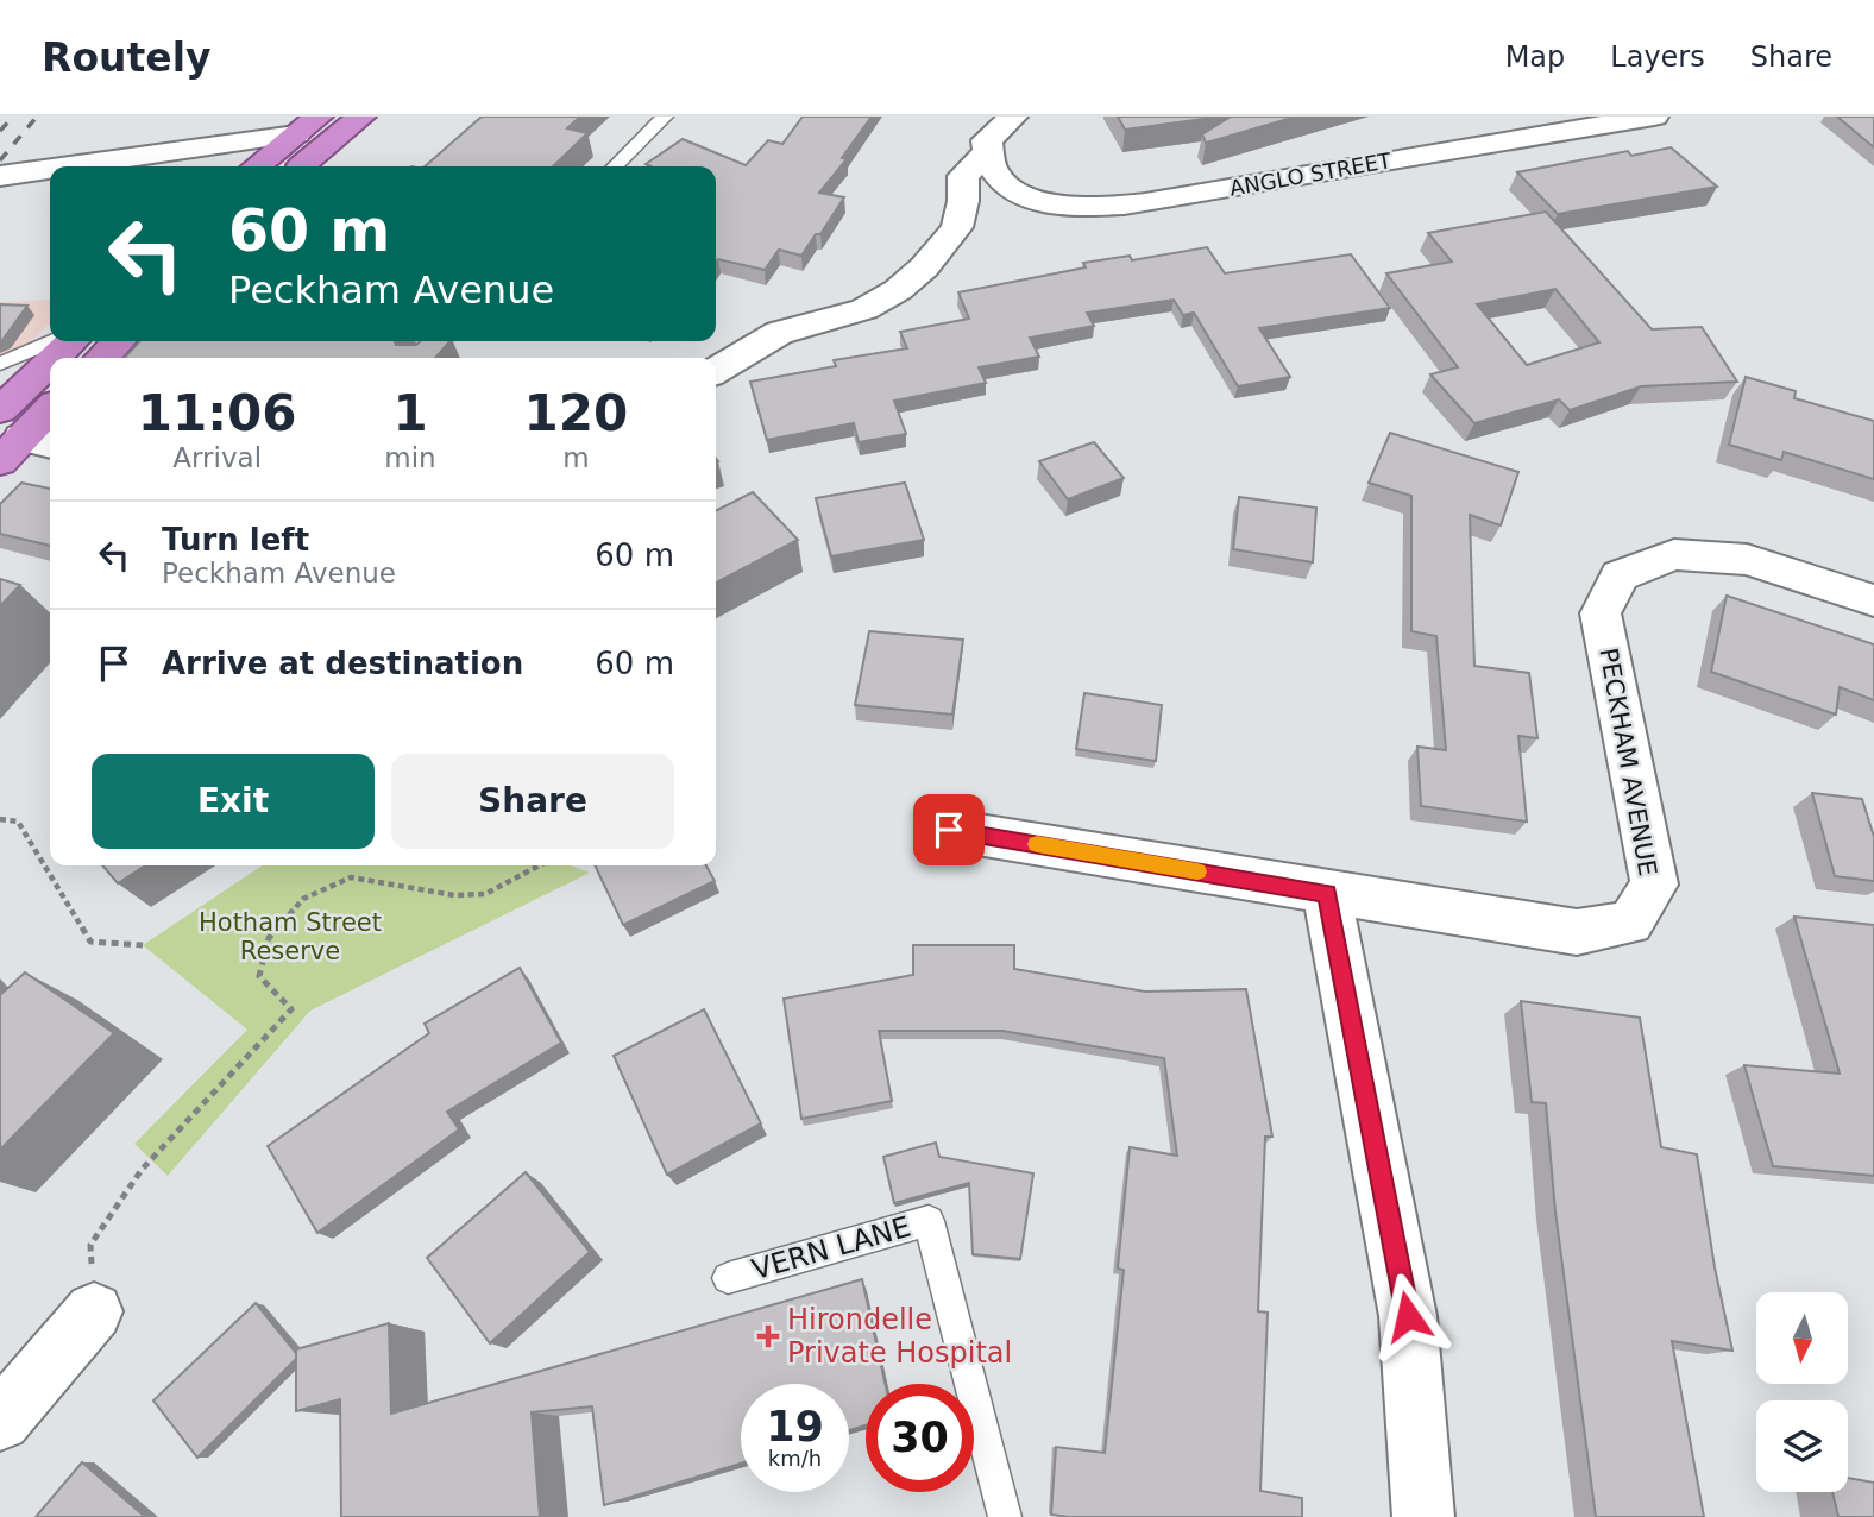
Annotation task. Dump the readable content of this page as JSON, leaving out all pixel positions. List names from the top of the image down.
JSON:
{
  "streets": {
    "street": ["ANGLO STREET", "PECKHAM AVENUE"],
    "lane": ["VERN LANE"]
  },
  "parks": ["Hotham Street Reserve"],
  "places": {
    "health": ["Hirondelle Private Hospital"]
  },
  "north": "bottom",
  "page": {
    "header": "Routely",
    "nav": ["Map", "Layers", "Share"],
    "turn": ["60 m", "Peckham Avenue"],
    "eta": [
      "11:06",
      "Arrival",
      "1",
      "min",
      "120",
      "m"
    ],
    "list": [
      {
        "name": "Turn left",
        "note": "Peckham Avenue",
        "value": "60 m"
      },
      {
        "name": "Arrive at destination",
        "value": "60 m"
      }
    ],
    "buttons": ["Exit", "Share"],
    "speed": "19 km/h",
    "limit": "30"
  }
}
